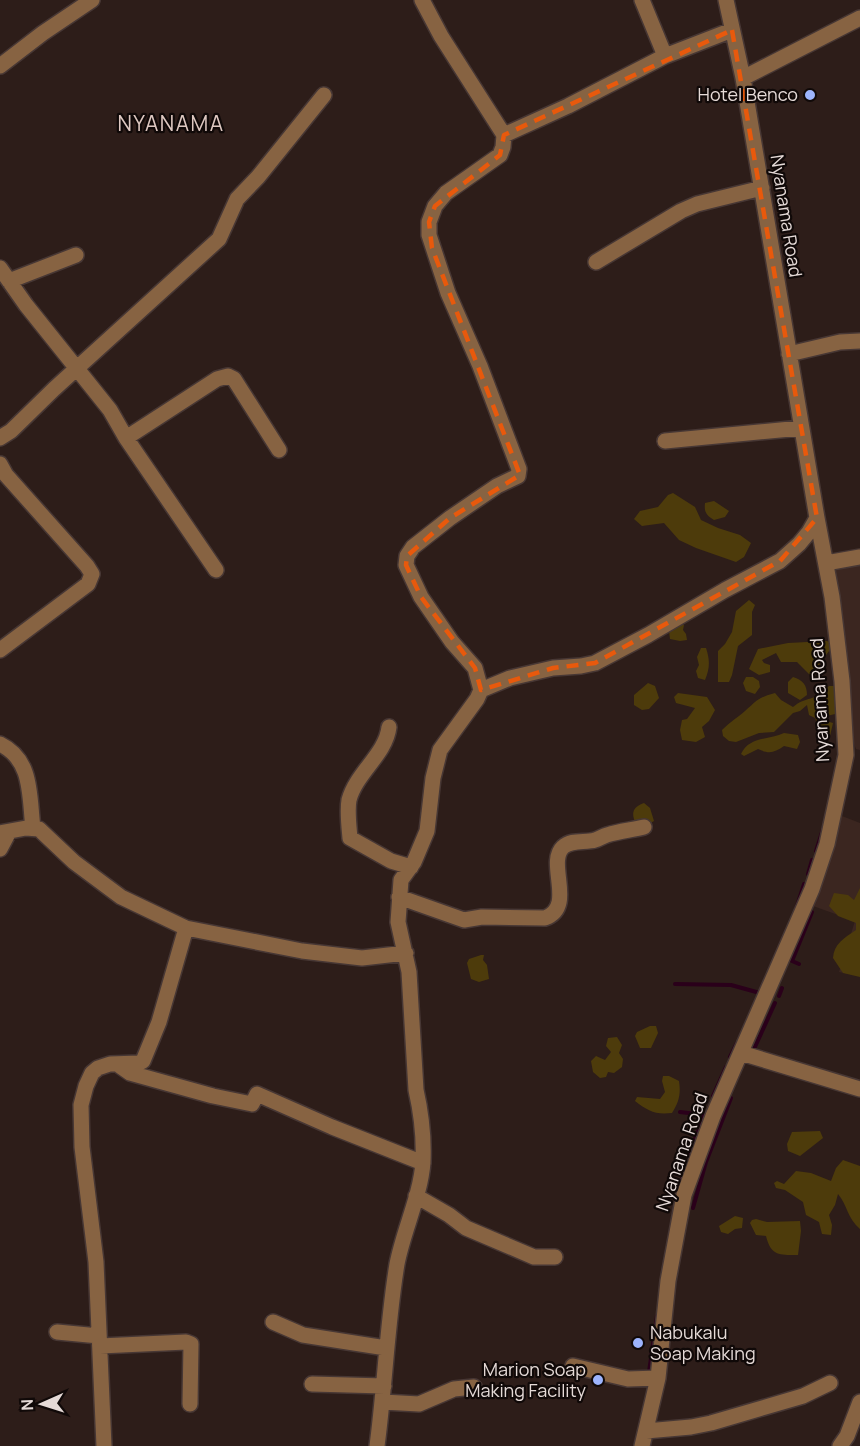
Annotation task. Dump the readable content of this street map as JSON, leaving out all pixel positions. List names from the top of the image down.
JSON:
{
  "streets": {
    "street": ["Nyanama Road"]
  },
  "districts": ["NYANAMA"],
  "places": ["Hotel Benco", "Nabukalu Soap Making", "Marion Soap Making Facility"],
  "north": "left"
}
